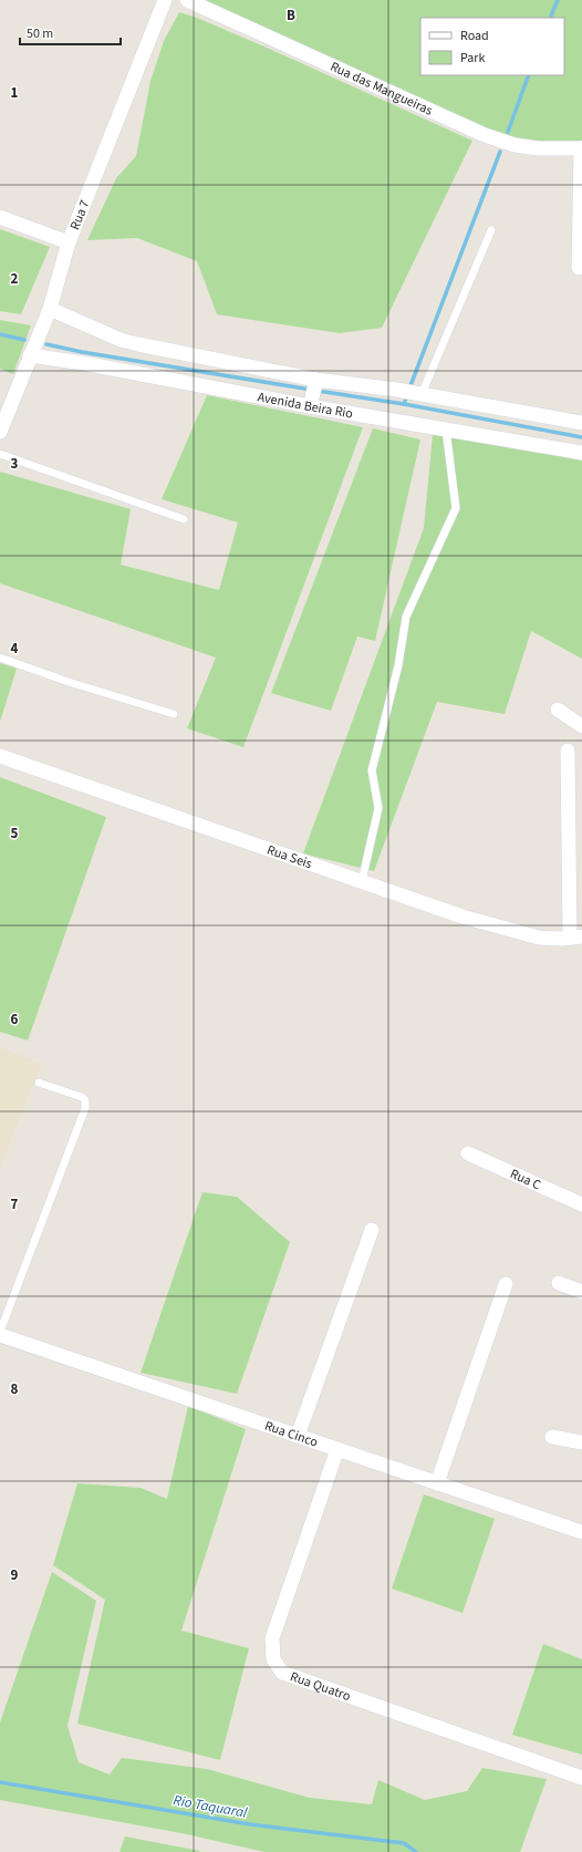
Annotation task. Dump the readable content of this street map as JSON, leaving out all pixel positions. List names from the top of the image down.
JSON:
{
  "streets": {
    "street": [
      "Rua das Mangueiras",
      "Rua 7",
      "Avenida Beira Rio",
      "Rua Seis",
      "Rua C",
      "Rua Cinco",
      "Rua Quatro"
    ]
  },
  "crossings": [
    ["Rua 7", "Avenida Beira Rio"],
    ["Rua Cinco", "Rua Quatro"]
  ],
  "water": ["Rio Taquaral"],
  "legend": ["Road", "Park"],
  "scale_bar": "50 m",
  "grid": {
    "columns": ["B"],
    "rows": [
      "1",
      "2",
      "3",
      "4",
      "5",
      "6",
      "7",
      "8",
      "9"
    ]
  }
}
